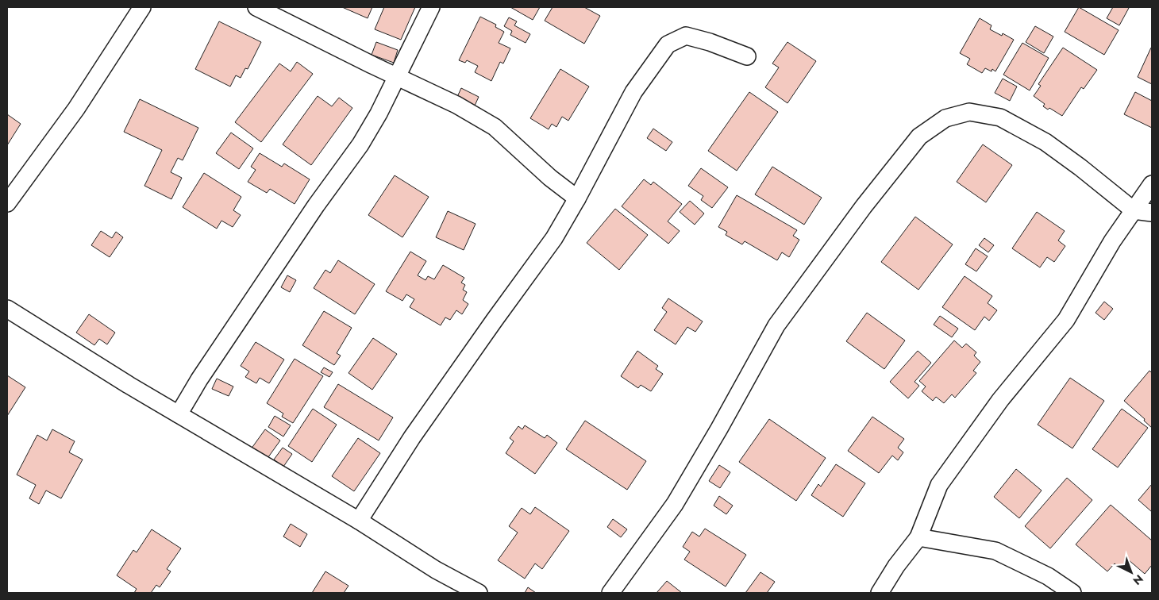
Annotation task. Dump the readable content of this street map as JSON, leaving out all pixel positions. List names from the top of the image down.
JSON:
{
  "north": "bottom right"
}
